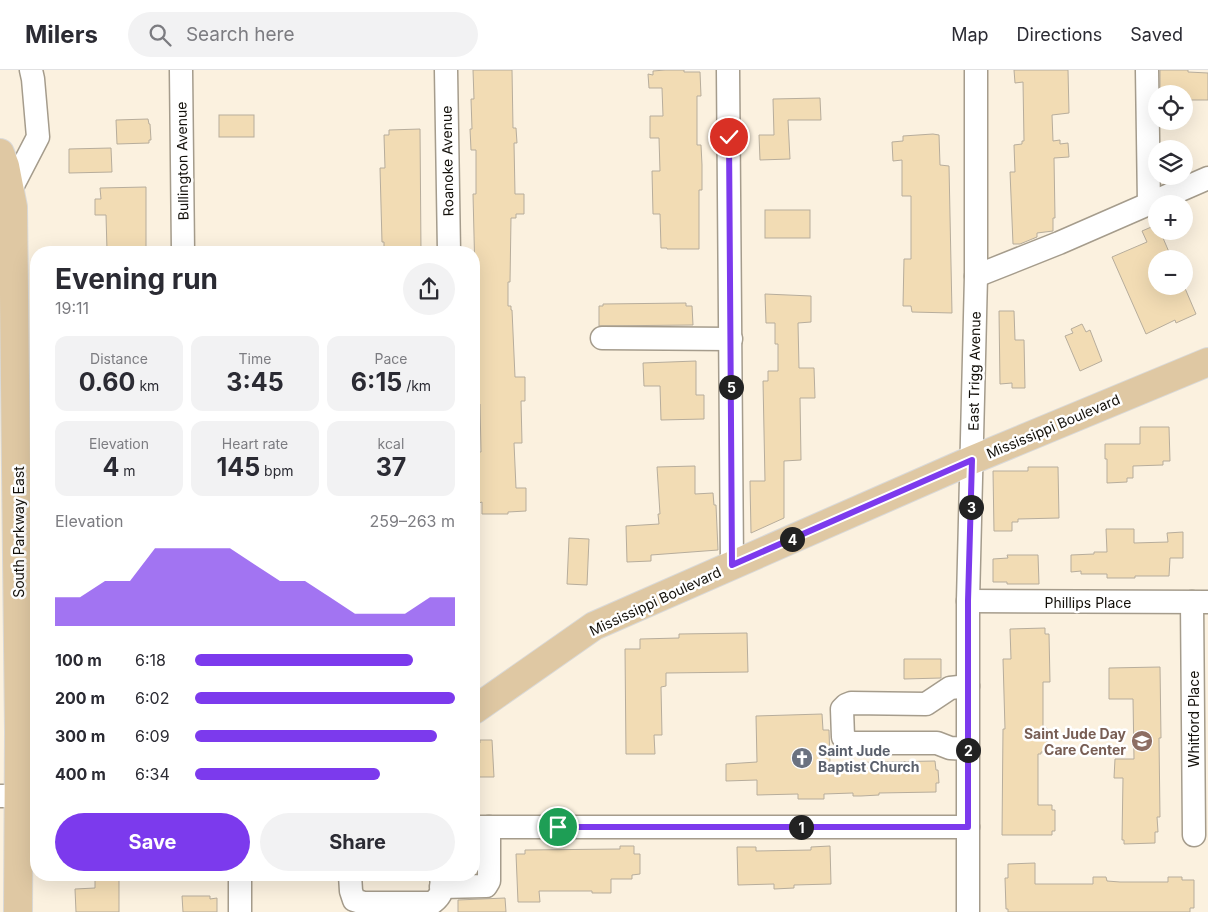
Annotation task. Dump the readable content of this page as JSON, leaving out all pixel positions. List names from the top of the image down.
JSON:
{
  "streets": {
    "main road": ["Mississippi Boulevard", "South Parkway East"],
    "street": [
      "Bullington Avenue",
      "Roanoke Avenue",
      "East Trigg Avenue",
      "Phillips Place",
      "Whitford Place"
    ]
  },
  "crossings": [
    ["East Trigg Avenue", "Mississippi Boulevard"],
    ["East Trigg Avenue", "Phillips Place"],
    ["Phillips Place", "Whitford Place"]
  ],
  "places": {
    "school or university": ["Saint Jude Day Care Center"],
    "church": ["Saint Jude Baptist Church"]
  },
  "page": {
    "header": "Milers",
    "search": "Search here",
    "nav": ["Map", "Directions", "Saved"],
    "map_buttons": ["+", "−"],
    "heading": ["Evening run", "19:11"],
    "stats": [
      ["Distance", "0.60 km"],
      ["Time", "3:45"],
      ["Pace", "6:15 /km"],
      ["Elevation", "4 m"],
      ["Heart rate", "145 bpm"],
      ["kcal", "37"]
    ],
    "pins": [
      "5",
      "3",
      "4",
      "2",
      "1"
    ],
    "chart": ["Elevation", "259–263 m"],
    "list": [
      {
        "name": "100 m",
        "note": "6:18"
      },
      {
        "name": "200 m",
        "note": "6:02"
      },
      {
        "name": "300 m",
        "note": "6:09"
      },
      {
        "name": "400 m",
        "note": "6:34"
      }
    ],
    "buttons": ["Save", "Share"]
  }
}
